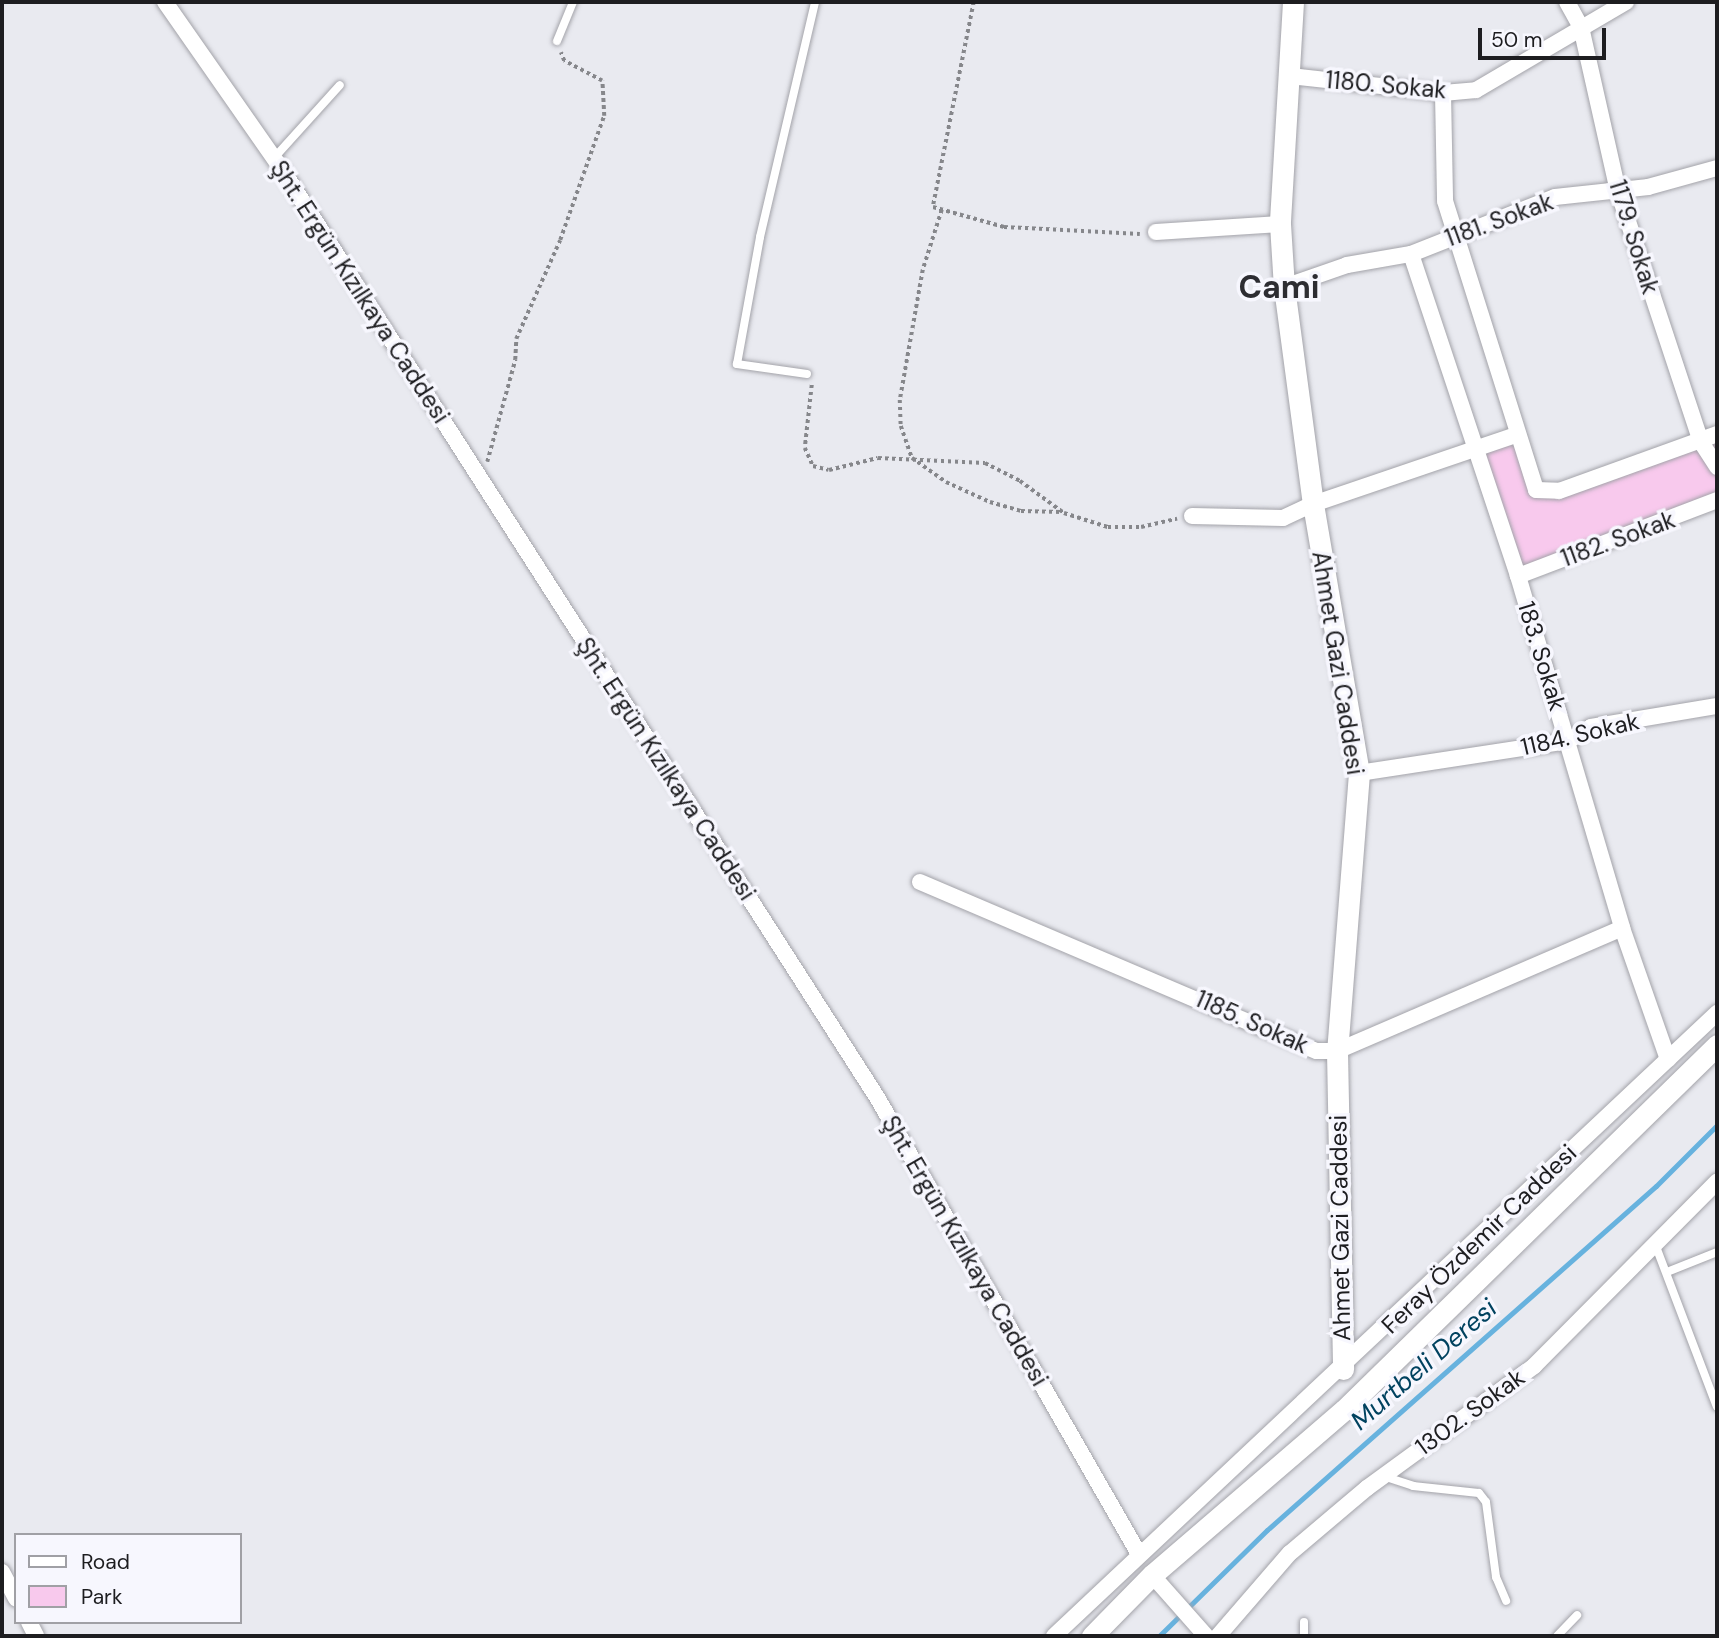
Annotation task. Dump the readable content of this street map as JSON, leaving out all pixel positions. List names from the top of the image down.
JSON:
{
  "streets": {
    "street": [
      "1180. Sokak",
      "1181. Sokak",
      "1179. Sokak",
      "Şht. Ergün Kızılkaya Caddesi",
      "1182. Sokak",
      "183. Sokak",
      "Ahmet Gazi Caddesi",
      "1184. Sokak",
      "1185. Sokak",
      "Feray Özdemir Caddesi",
      "1302. Sokak"
    ]
  },
  "crossings": [
    ["1180. Sokak", "1179. Sokak"],
    ["1180. Sokak", "Ahmet Gazi Caddesi"],
    ["1181. Sokak", "1179. Sokak"],
    ["1181. Sokak", "183. Sokak"],
    ["1181. Sokak", "Ahmet Gazi Caddesi"],
    ["Şht. Ergün Kızılkaya Caddesi", "Feray Özdemir Caddesi"],
    ["1182. Sokak", "183. Sokak"],
    ["183. Sokak", "1184. Sokak"],
    ["183. Sokak", "1185. Sokak"],
    ["183. Sokak", "Feray Özdemir Caddesi"],
    ["Ahmet Gazi Caddesi", "1184. Sokak"],
    ["Ahmet Gazi Caddesi", "1185. Sokak"],
    ["Ahmet Gazi Caddesi", "Feray Özdemir Caddesi"]
  ],
  "districts": ["Cami"],
  "water": ["Murtbeli Deresi"],
  "legend": ["Road", "Park"],
  "scale_bar": "50 m"
}
